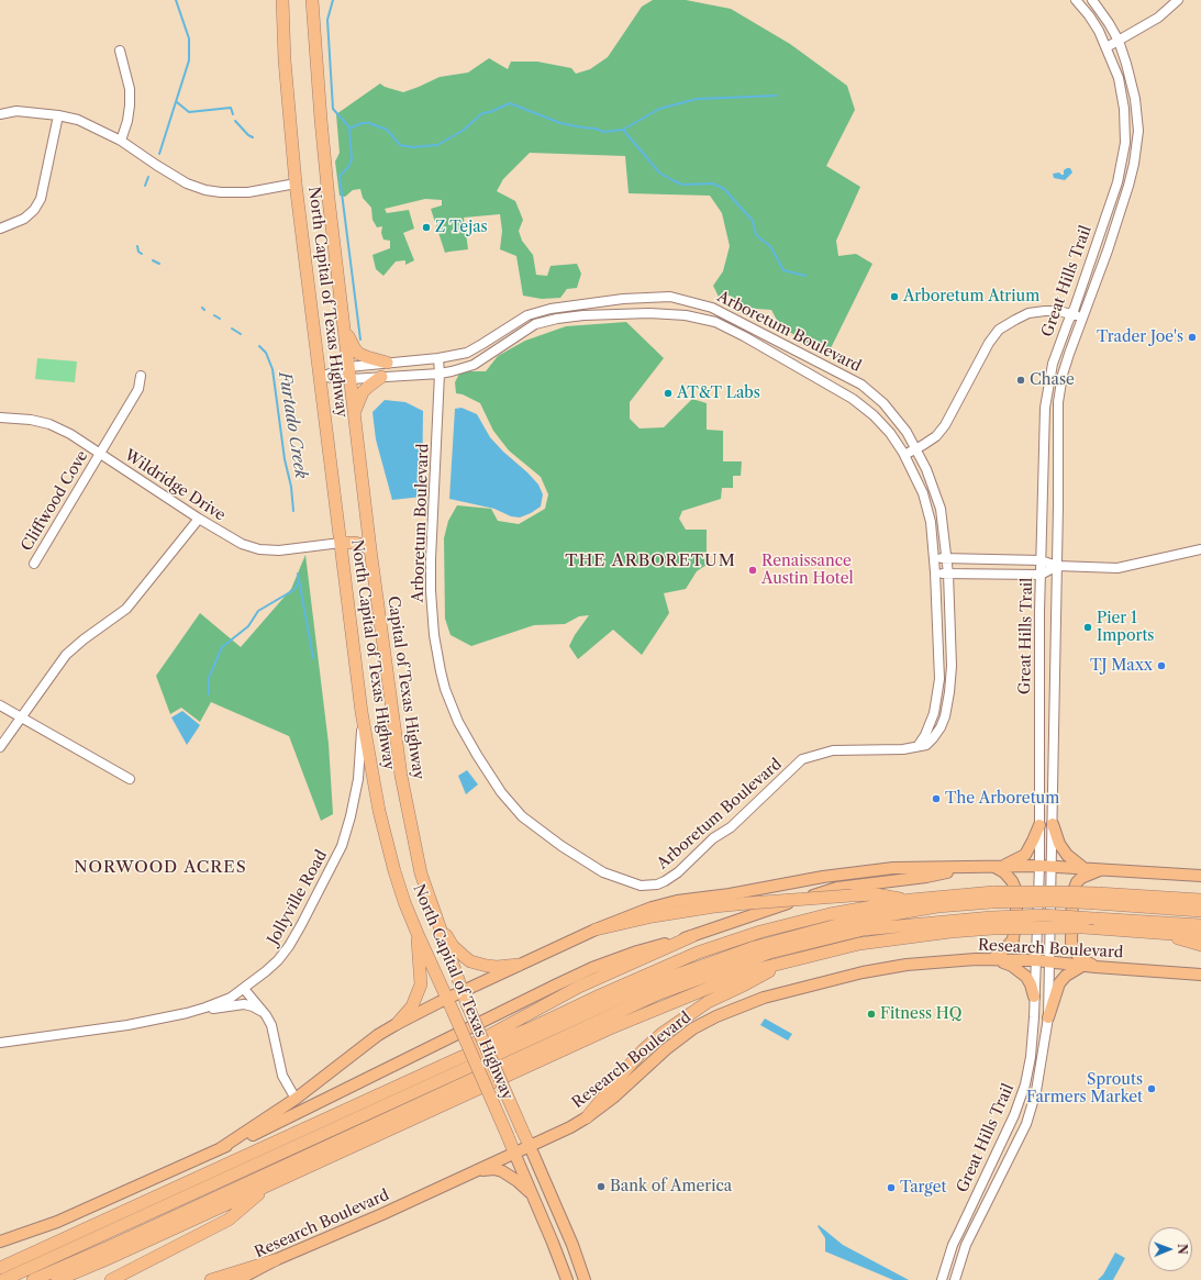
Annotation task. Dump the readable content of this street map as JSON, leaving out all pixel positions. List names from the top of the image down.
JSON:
{
  "streets": {
    "highway": ["North Capital of Texas Highway", "Capital of Texas Highway"],
    "main road": ["Research Boulevard"],
    "street": [
      "Great Hills Trail",
      "Arboretum Boulevard",
      "Wildridge Drive",
      "Cliffwood Cove",
      "Jollyville Road"
    ]
  },
  "crossings": [
    ["Great Hills Trail", "Research Boulevard"],
    ["North Capital of Texas Highway", "Arboretum Boulevard"],
    ["North Capital of Texas Highway", "Wildridge Drive"],
    ["North Capital of Texas Highway", "Capital of Texas Highway"],
    ["North Capital of Texas Highway", "Jollyville Road"],
    ["North Capital of Texas Highway", "Research Boulevard"],
    ["Arboretum Boulevard", "Capital of Texas Highway"],
    ["Wildridge Drive", "Cliffwood Cove"]
  ],
  "districts": ["THE ARBORETUM", "NORWOOD ACRES"],
  "water": ["Furtado Creek"],
  "places": [
    "Z Tejas",
    "Arboretum Atrium",
    "Trader Joe's",
    "Chase",
    "AT&T Labs",
    "Renaissance Austin Hotel",
    "Pier 1 Imports",
    "TJ Maxx",
    "The Arboretum",
    "Fitness HQ",
    "Sprouts Farmers Market",
    "Bank of America",
    "Target"
  ],
  "north": "right"
}
